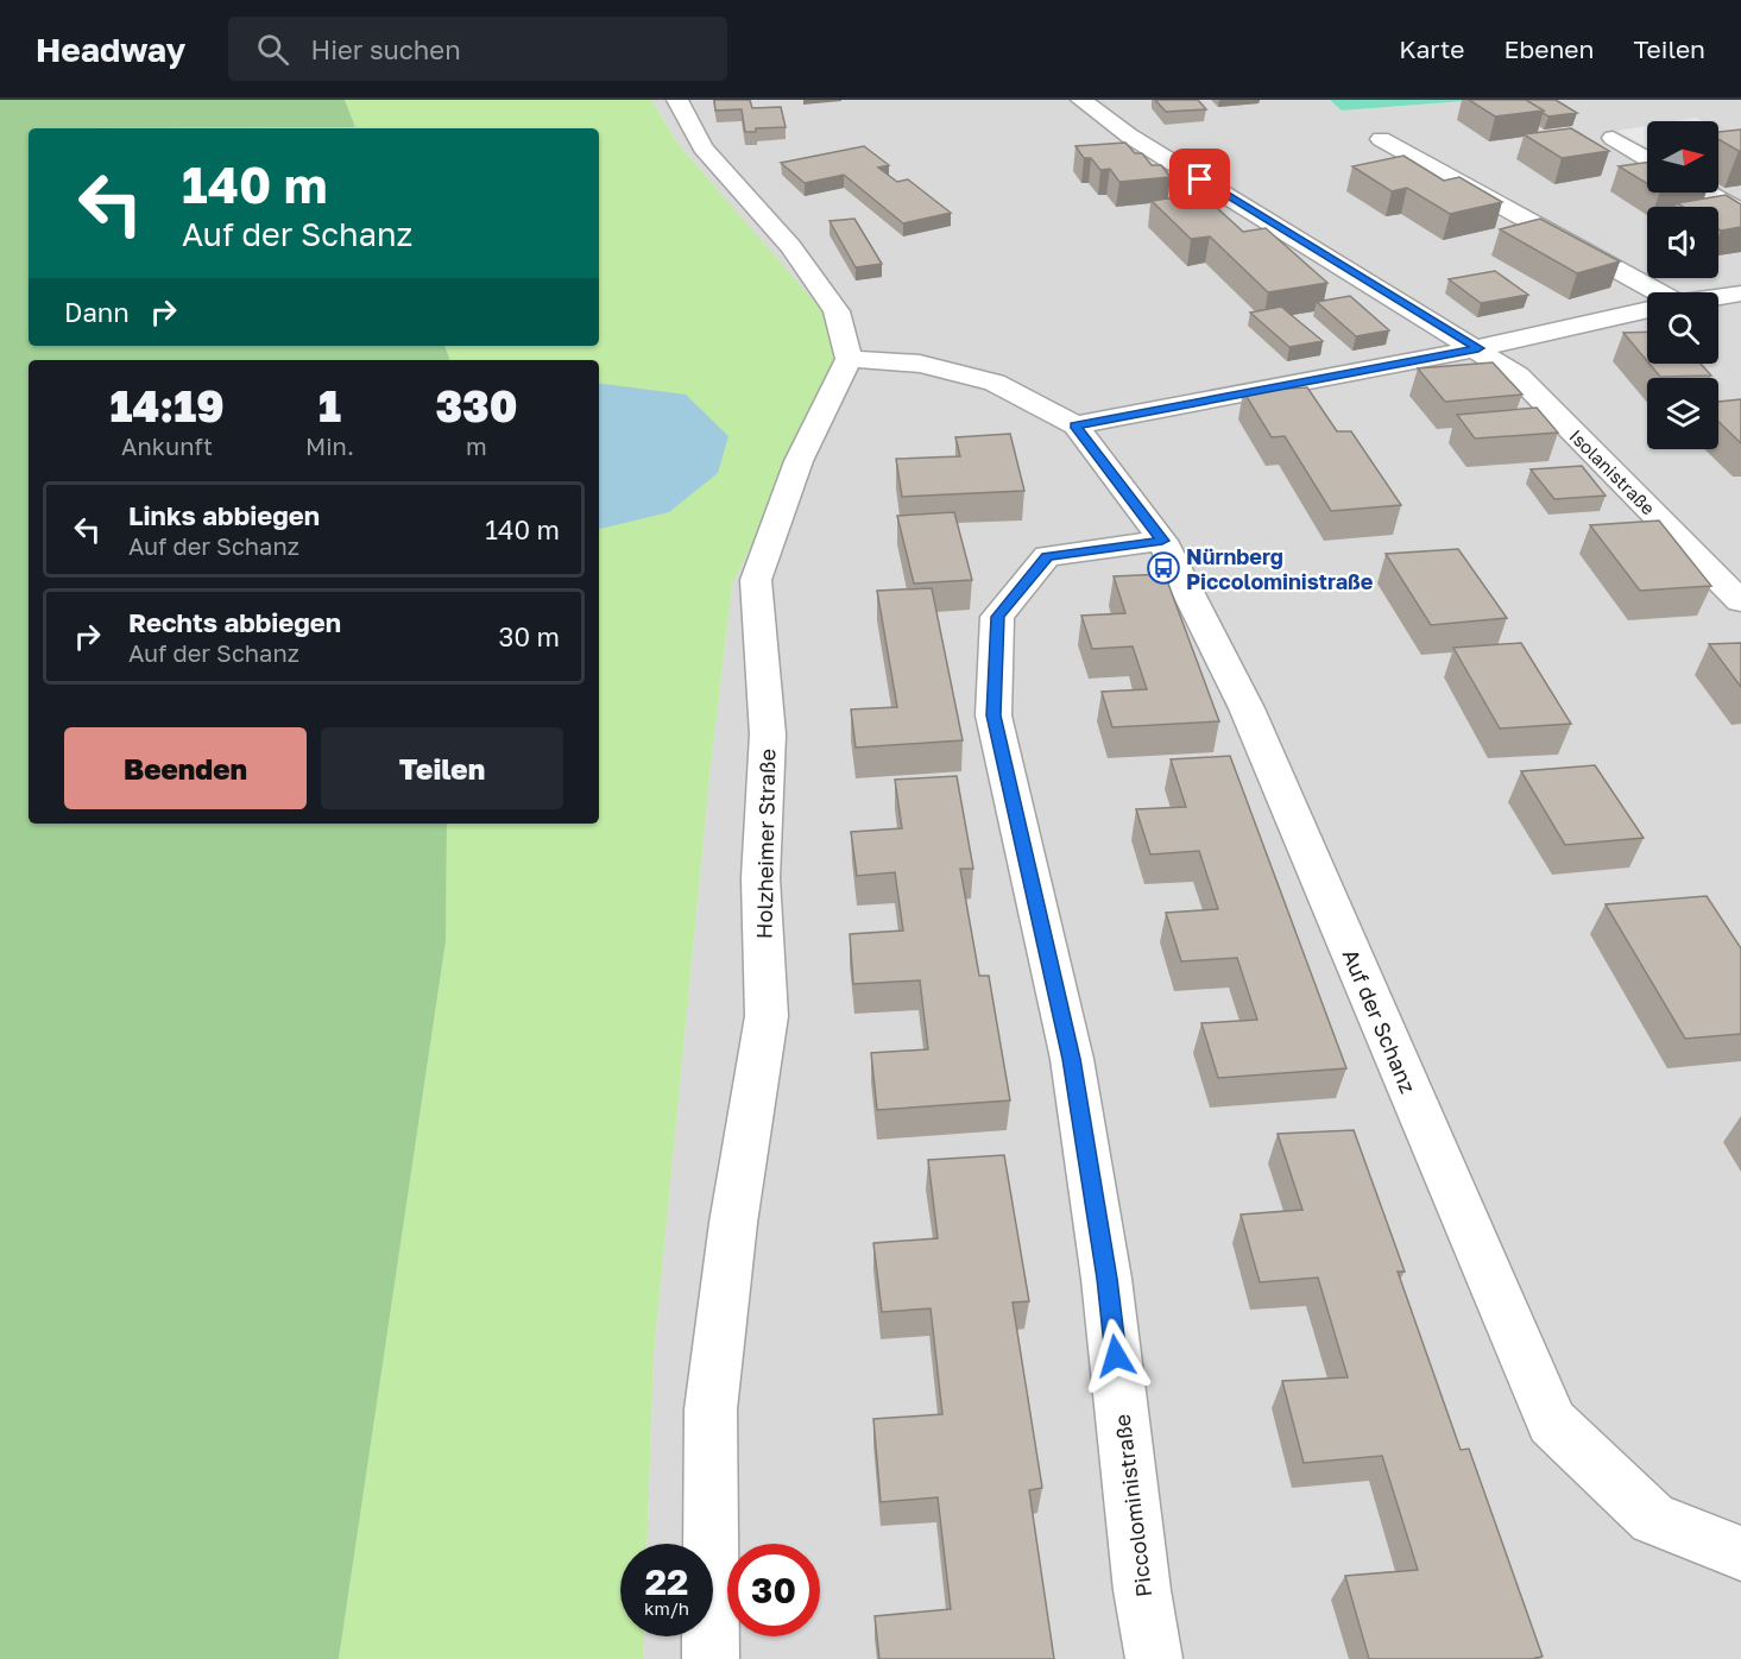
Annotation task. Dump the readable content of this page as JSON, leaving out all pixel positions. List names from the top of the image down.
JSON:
{
  "streets": {
    "street": [
      "Isolanistraße",
      "Holzheimer Straße",
      "Auf der Schanz",
      "Piccoloministraße"
    ]
  },
  "crossings": [
    ["Holzheimer Straße", "Auf der Schanz"],
    ["Auf der Schanz", "Piccoloministraße"]
  ],
  "places": {
    "bus stop": ["Nürnberg Piccoloministraße"]
  },
  "north": "right",
  "page": {
    "header": "Headway",
    "search": "Hier suchen",
    "nav": ["Karte", "Ebenen", "Teilen"],
    "turn": ["140 m", "Auf der Schanz"],
    "then": "Dann",
    "eta": [
      "14:19",
      "Ankunft",
      "1",
      "Min.",
      "330",
      "m"
    ],
    "list": [
      {
        "name": "Links abbiegen",
        "note": "Auf der Schanz",
        "value": "140 m"
      },
      {
        "name": "Rechts abbiegen",
        "note": "Auf der Schanz",
        "value": "30 m"
      }
    ],
    "buttons": ["Beenden", "Teilen"],
    "speed": "22 km/h",
    "limit": "30"
  }
}
